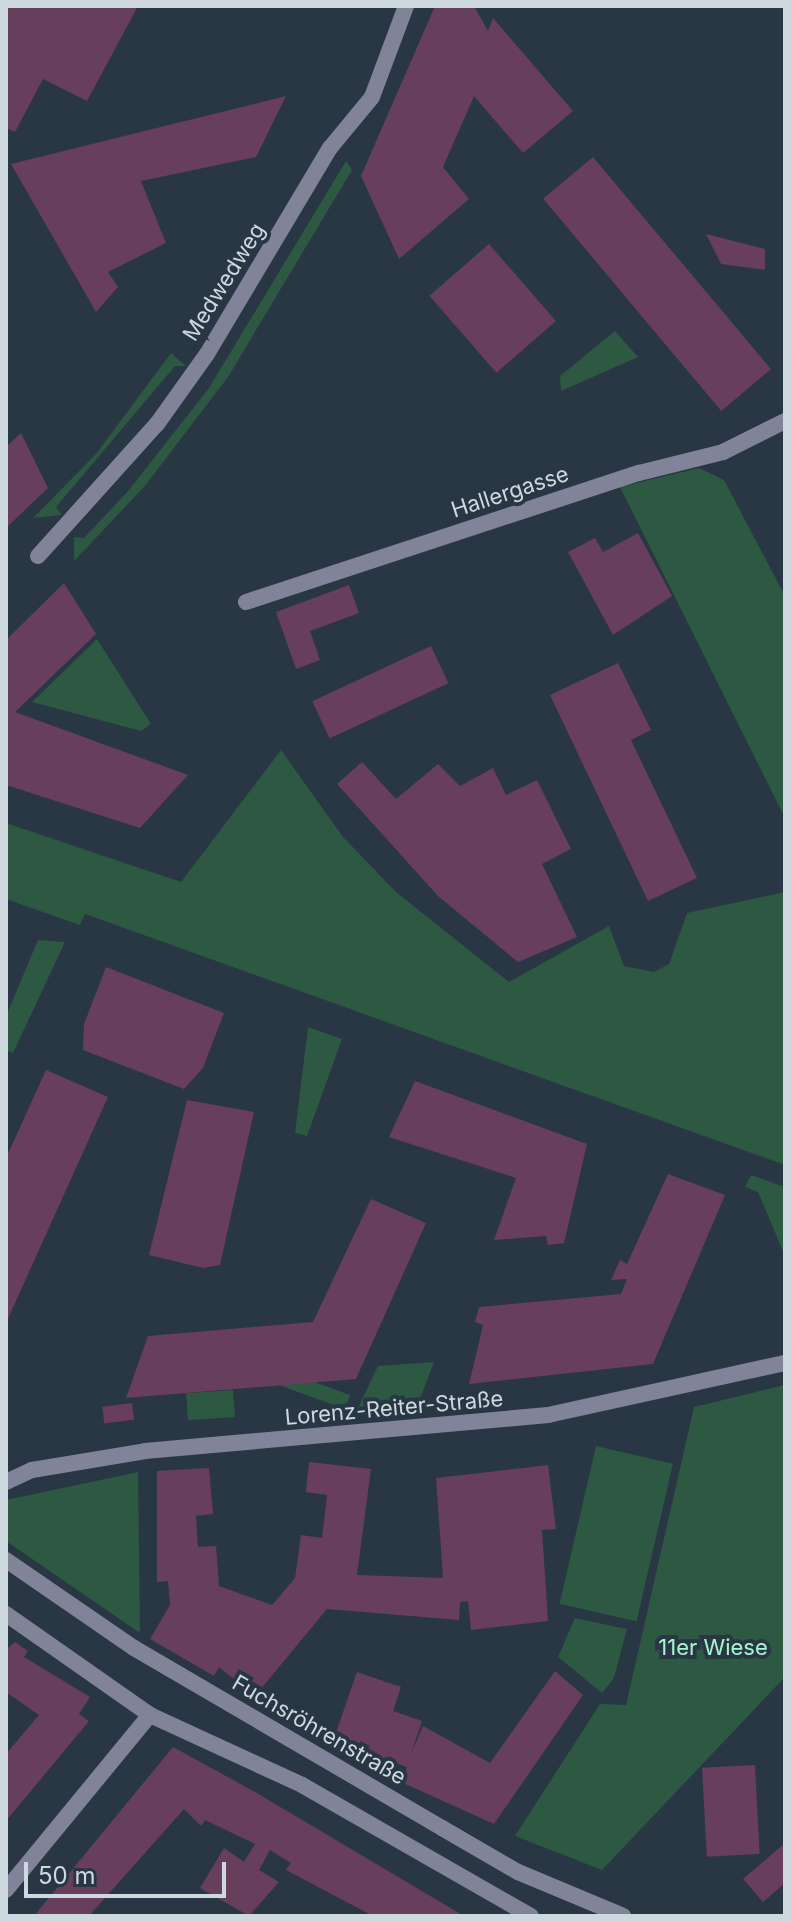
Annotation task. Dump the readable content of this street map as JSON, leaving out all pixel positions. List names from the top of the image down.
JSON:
{
  "streets": {
    "street": [
      "Medwedweg",
      "Hallergasse",
      "Lorenz-Reiter-Straße",
      "Fuchsröhrenstraße"
    ]
  },
  "parks": ["11er Wiese"],
  "scale_bar": "50 m"
}
